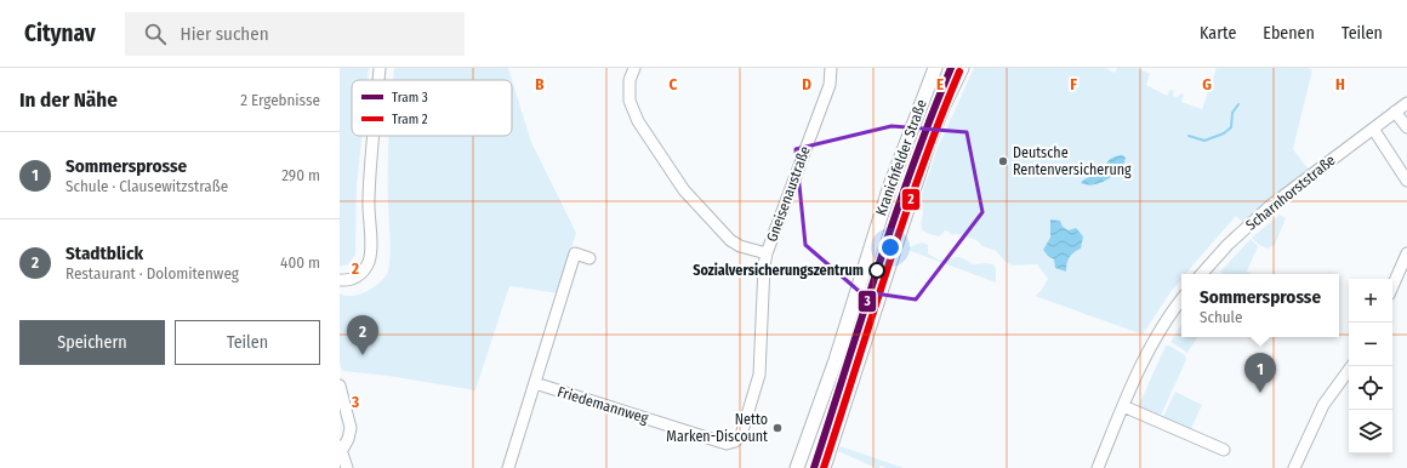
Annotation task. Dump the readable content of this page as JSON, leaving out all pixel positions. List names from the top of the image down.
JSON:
{
  "streets": {
    "main road": ["Kranichfelder Straße"],
    "street": ["Scharnhorststraße", "Gneisenaustraße", "Friedemannweg"]
  },
  "crossings": [
    ["Gneisenaustraße", "Friedemannweg"]
  ],
  "places": ["Deutsche Rentenversicherung", "Sozialversicherungszentrum", "Netto Marken-Discount"],
  "lines": ["tram line 3", "tram line 2"],
  "legend": ["Tram 3", "Tram 2"],
  "page": {
    "header": "Citynav",
    "search": "Hier suchen",
    "nav": ["Karte", "Ebenen", "Teilen"],
    "heading": ["In der Nähe", "2 Ergebnisse"],
    "list": [
      {
        "mark": "1",
        "name": "Sommersprosse",
        "note": "Schule · Clausewitzstraße",
        "value": "290 m"
      },
      {
        "mark": "2",
        "name": "Stadtblick",
        "note": "Restaurant · Dolomitenweg",
        "value": "400 m"
      }
    ],
    "popup": ["Sommersprosse", "Schule"],
    "map_buttons": ["+", "−"],
    "buttons": ["Speichern", "Teilen"],
    "pins": ["2", "1"]
  },
  "grid": {
    "columns": [
      "B",
      "C",
      "D",
      "E",
      "F",
      "G",
      "H"
    ],
    "rows": ["2", "3"]
  }
}
